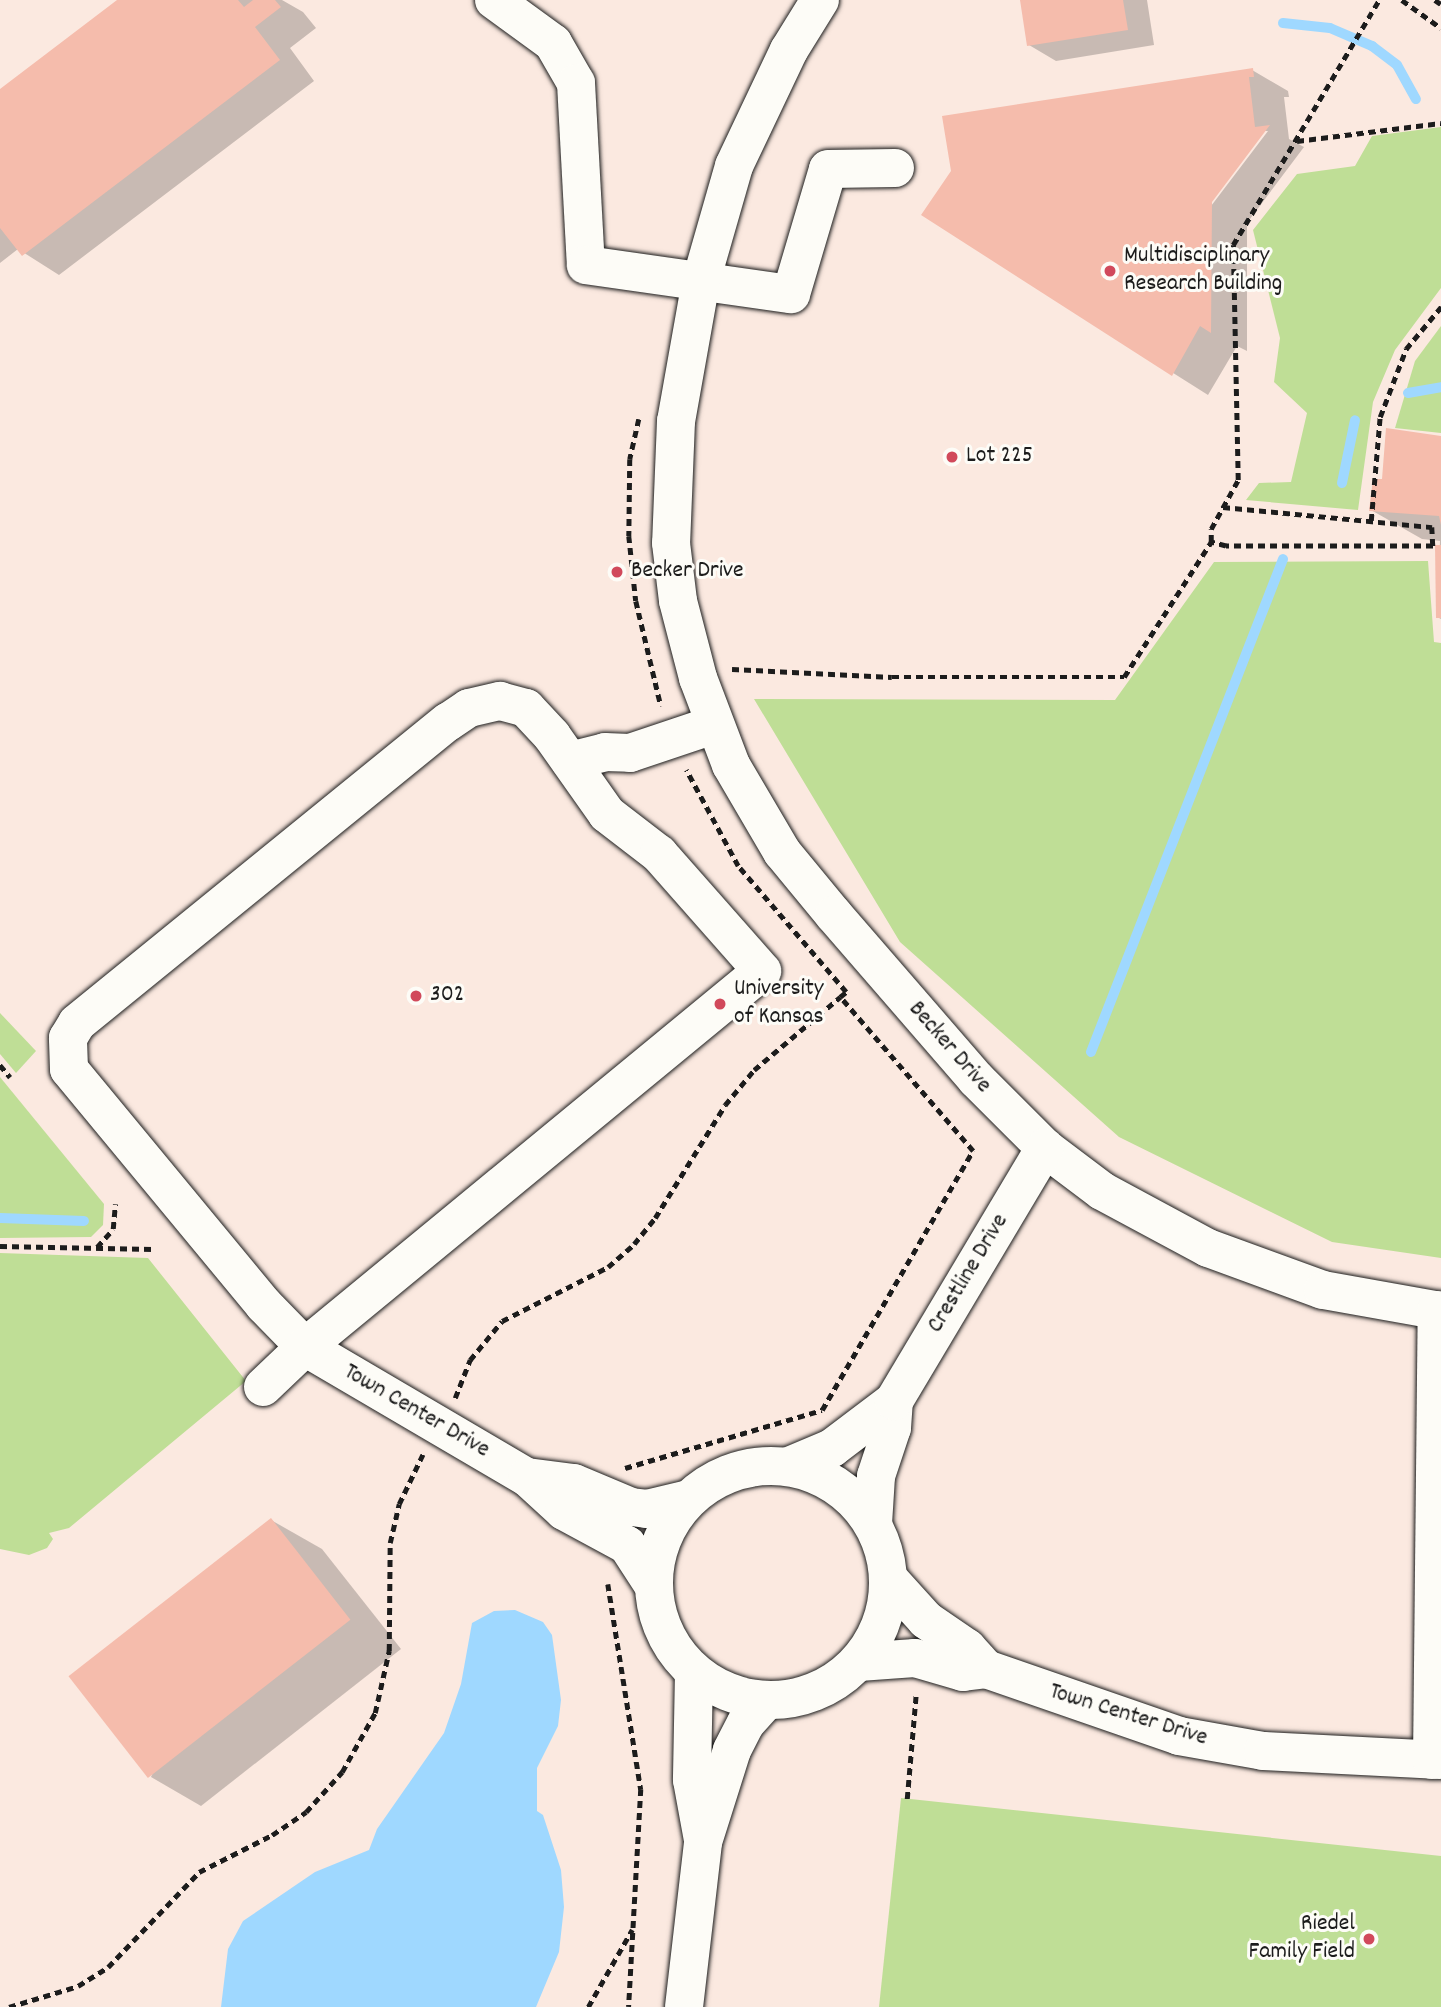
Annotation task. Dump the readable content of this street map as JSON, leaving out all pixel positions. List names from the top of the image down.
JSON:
{
  "streets": {
    "street": ["Becker Drive", "Crestline Drive", "Town Center Drive"]
  },
  "crossings": [
    ["Becker Drive", "Crestline Drive"],
    ["Crestline Drive", "Town Center Drive"]
  ],
  "places": [
    "Multidisciplinary Research Building",
    "Lot 225",
    "Becker Drive",
    "302",
    "University of Kansas",
    "Riedel Family Field"
  ]
}
